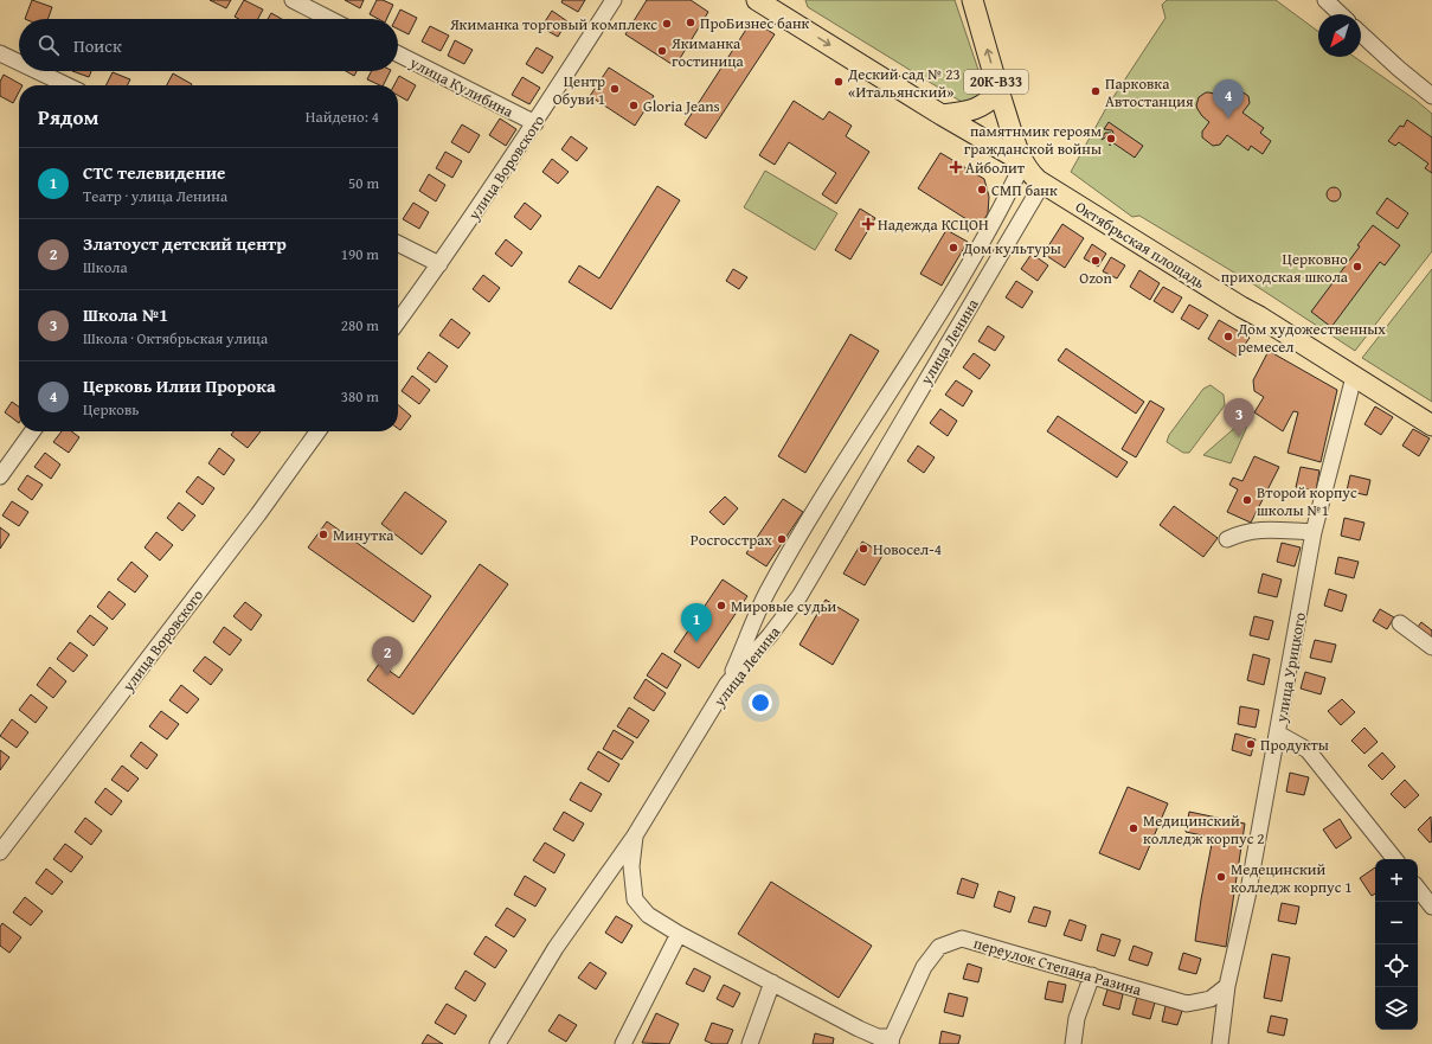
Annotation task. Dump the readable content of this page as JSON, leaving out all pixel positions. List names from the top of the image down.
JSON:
{
  "streets": {
    "main road": ["20К-В33", "Октябрьская площадь"],
    "street": [
      "улица Кулибина",
      "улица Воровского",
      "улица Ленина",
      "улица Урицкого",
      "переулок Степана Разина"
    ]
  },
  "crossings": [
    ["улица Кулибина", "улица Воровского"],
    ["Октябрьская площадь", "улица Ленина"],
    ["Октябрьская площадь", "улица Урицкого"],
    ["улица Ленина", "переулок Степана Разина"],
    ["улица Урицкого", "переулок Степана Разина"]
  ],
  "places": {
    "other": [
      "ПроБизнес банк",
      "Якиманка торговый комплекс",
      "Якиманка гостиница",
      "Деский сад № 23 «Итальянский»",
      "Центр Обуви 1",
      "Парковка Автостанция",
      "Gloria Jeans",
      "памятнмик героям гражданской войны",
      "СМП банк",
      "Дом культуры",
      "Ozon",
      "Церковно приходская школа",
      "Дом художественных ремесел",
      "Второй корпус школы №1",
      "Минутка",
      "Росгосстрах",
      "Новосел-4",
      "Мировые судьи",
      "Продукты",
      "Медицинский колледж корпус 2",
      "Медецинский колледж корпус 1"
    ],
    "health": ["Айболит", "Надежда КСЦОН"]
  },
  "north": "bottom left",
  "page": {
    "search": "Поиск",
    "pins": [
      "4",
      "3",
      "1",
      "2"
    ],
    "heading": ["Рядом", "Найдено: 4"],
    "list": [
      {
        "mark": "1",
        "name": "СТС телевидение",
        "note": "Театр · улица Ленина",
        "value": "50 m"
      },
      {
        "mark": "2",
        "name": "Златоуст детский центр",
        "note": "Школа",
        "value": "190 m"
      },
      {
        "mark": "3",
        "name": "Школа №1",
        "note": "Школа · Октябрьская улица",
        "value": "280 m"
      },
      {
        "mark": "4",
        "name": "Церковь Илии Пророка",
        "note": "Церковь",
        "value": "380 m"
      }
    ],
    "map_buttons": ["+", "−"]
  }
}
